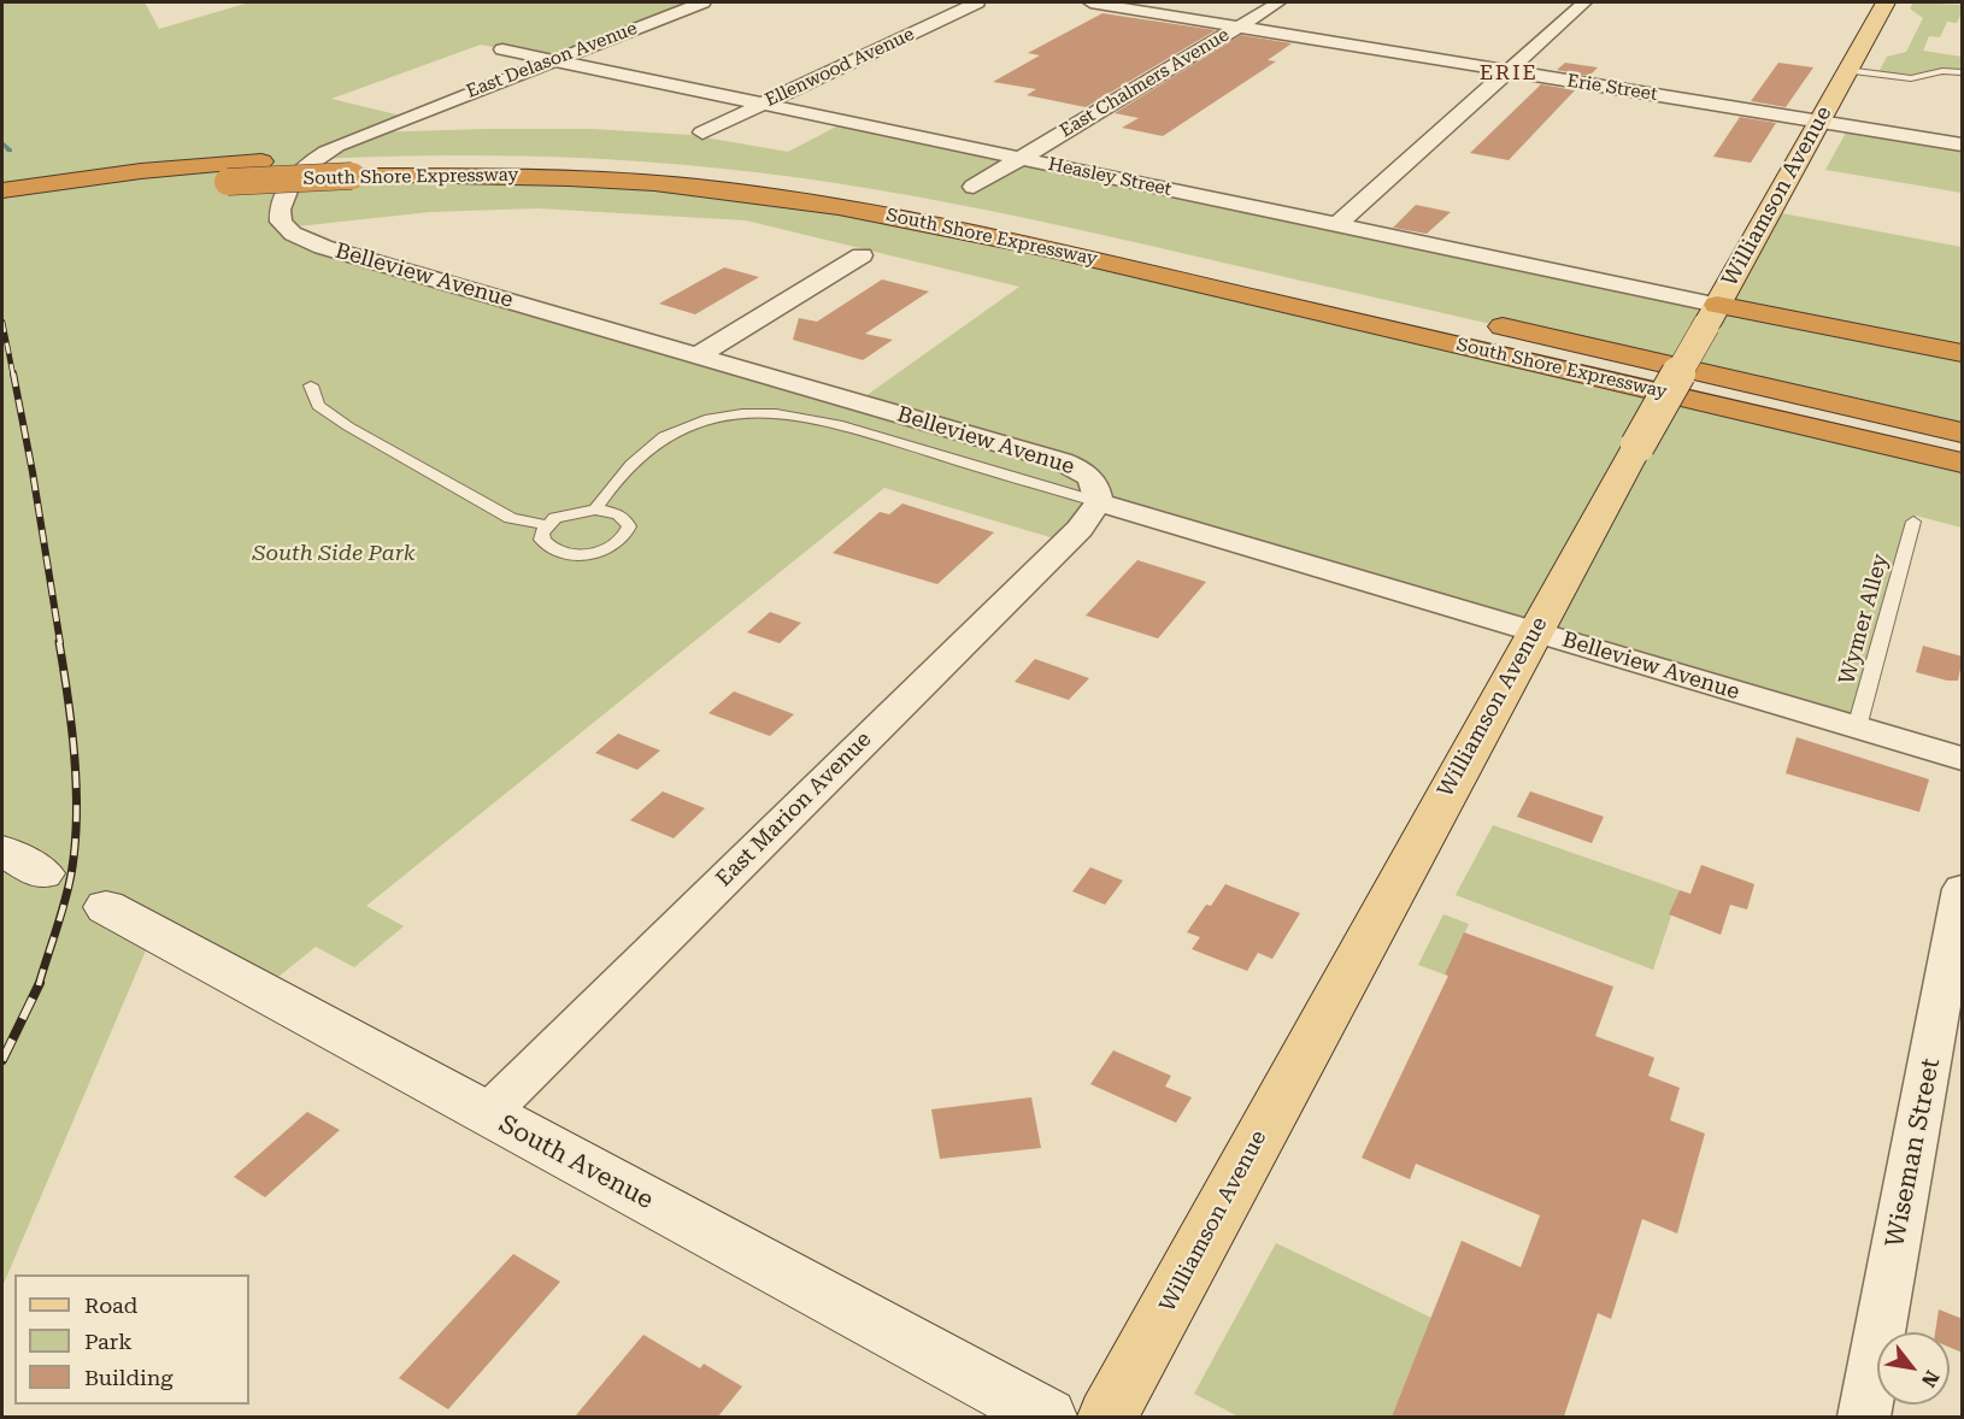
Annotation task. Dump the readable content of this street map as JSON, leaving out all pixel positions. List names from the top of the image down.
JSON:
{
  "streets": {
    "highway": ["South Shore Expressway"],
    "main road": ["Williamson Avenue", "South Avenue"],
    "street": [
      "East Delason Avenue",
      "Ellenwood Avenue",
      "East Chalmers Avenue",
      "Erie Street",
      "Heasley Street",
      "Belleview Avenue",
      "East Marion Avenue",
      "Wiseman Street"
    ],
    "lane": ["Wymer Alley"]
  },
  "crossings": [
    ["East Delason Avenue", "Heasley Street"],
    ["East Delason Avenue", "Belleview Avenue"],
    ["Ellenwood Avenue", "Heasley Street"],
    ["East Chalmers Avenue", "Erie Street"],
    ["East Chalmers Avenue", "Heasley Street"],
    ["Erie Street", "Williamson Avenue"],
    ["Heasley Street", "Williamson Avenue"],
    ["Williamson Avenue", "Belleview Avenue"],
    ["Belleview Avenue", "Wymer Alley"],
    ["Belleview Avenue", "East Marion Avenue"],
    ["East Marion Avenue", "South Avenue"]
  ],
  "districts": ["ERIE"],
  "parks": ["South Side Park"],
  "legend": ["Road", "Park", "Building"],
  "north": "bottom right"
}
